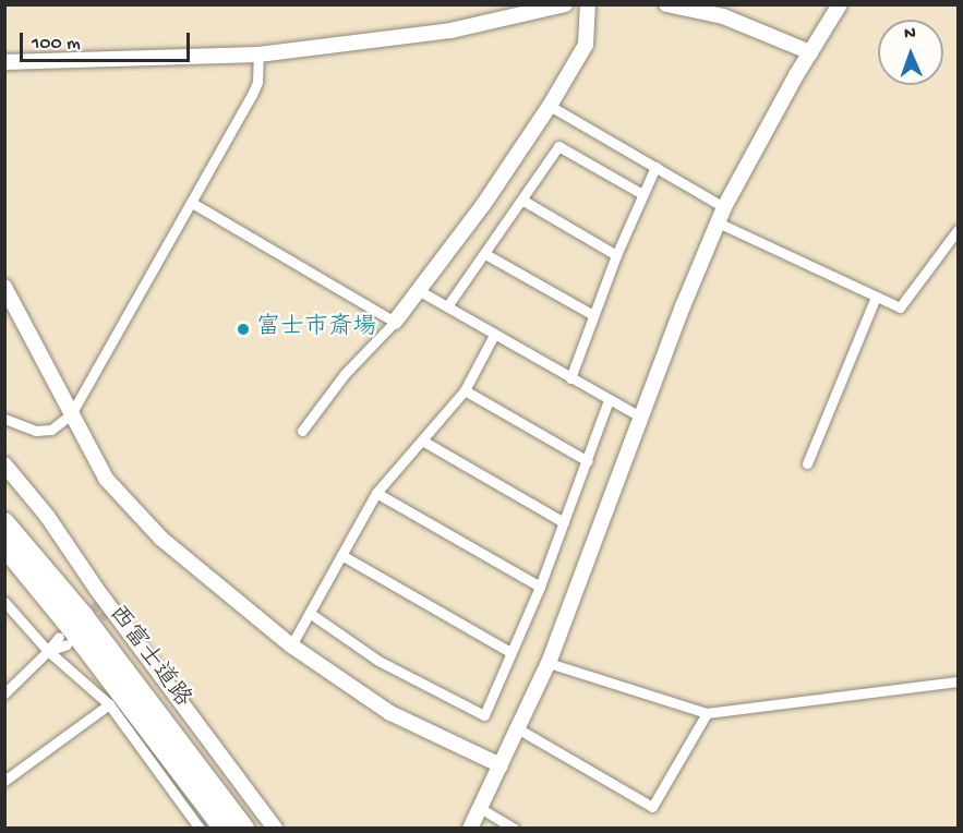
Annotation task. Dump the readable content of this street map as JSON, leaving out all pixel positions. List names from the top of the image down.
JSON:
{
  "streets": {
    "highway": ["西富士道路"]
  },
  "places": ["富士市斎場"],
  "scale_bar": "100 m",
  "north": "top"
}
